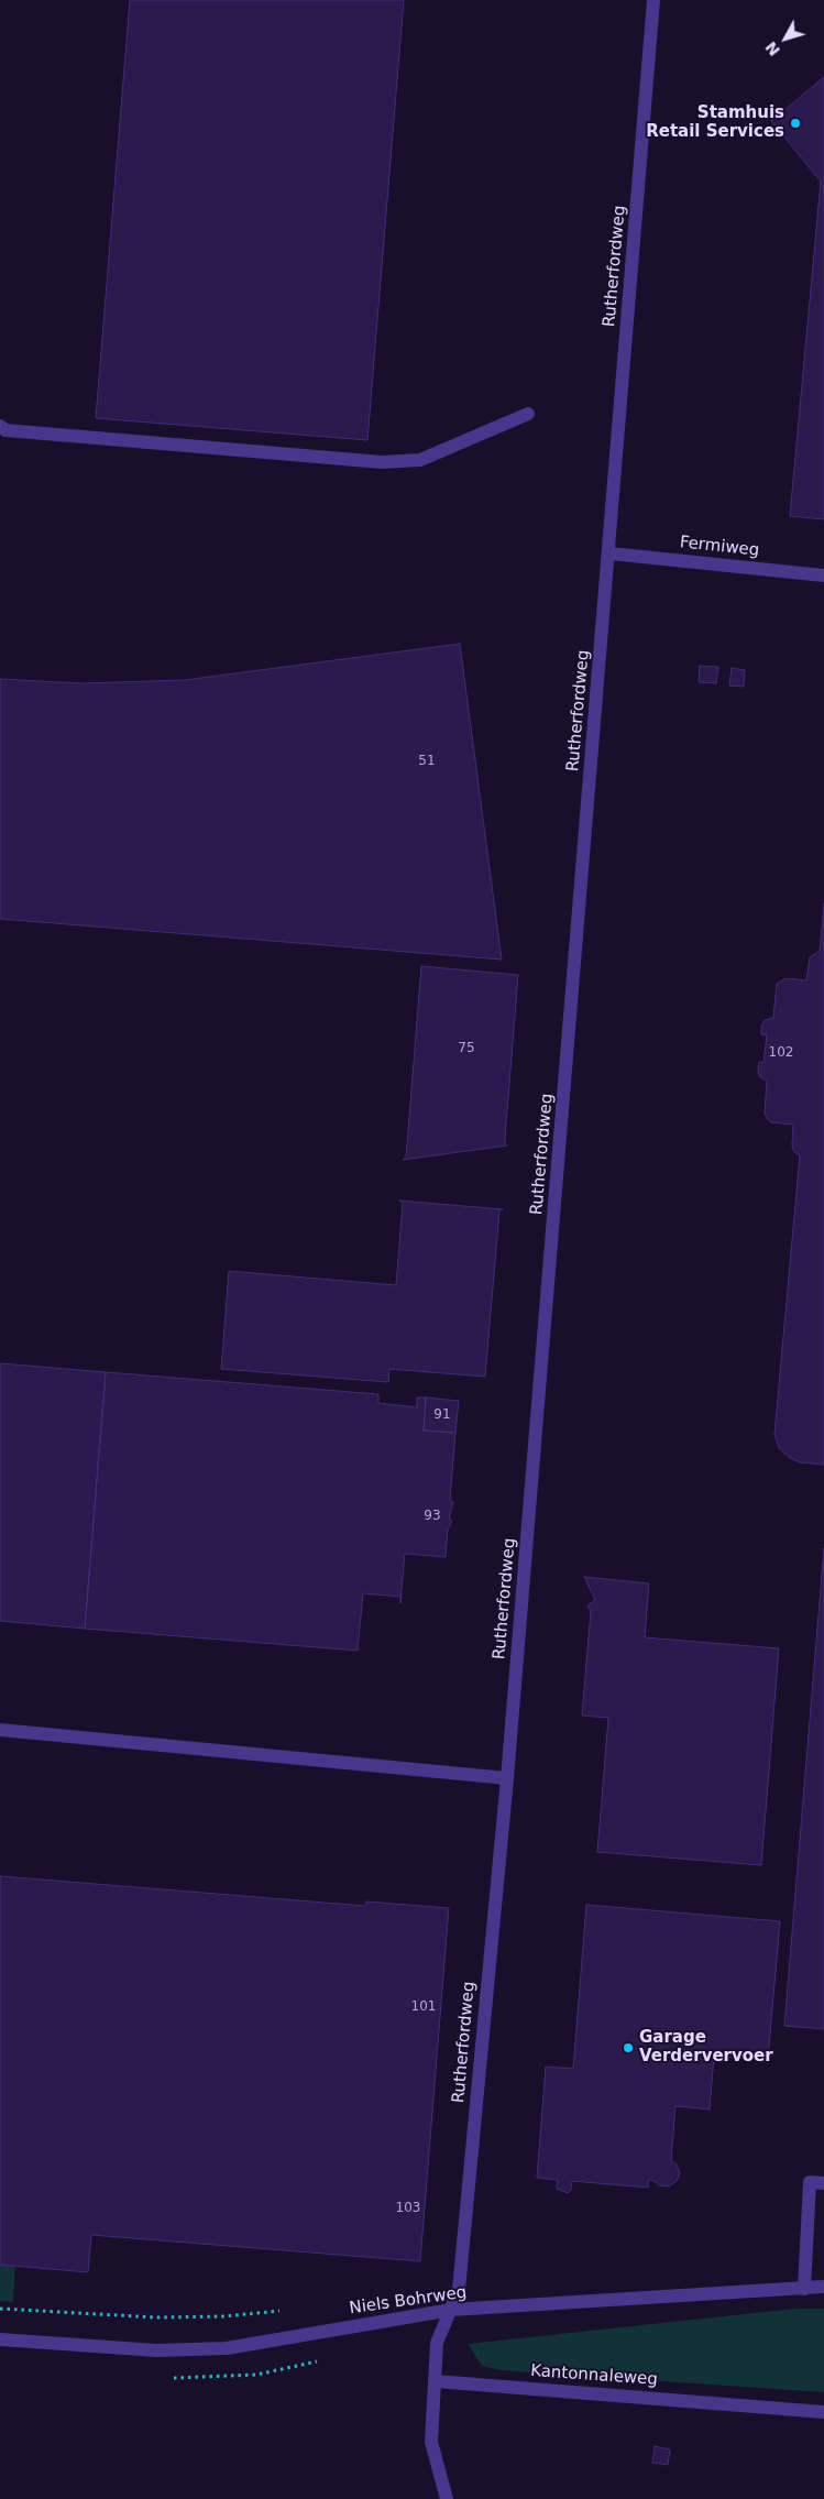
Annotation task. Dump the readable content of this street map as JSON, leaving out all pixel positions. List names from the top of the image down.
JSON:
{
  "streets": {
    "street": [
      "Rutherfordweg",
      "Fermiweg",
      "Niels Bohrweg",
      "Kantonnaleweg"
    ]
  },
  "crossings": [
    ["Rutherfordweg", "Fermiweg"],
    ["Rutherfordweg", "Niels Bohrweg"]
  ],
  "places": ["Stamhuis Retail Services", "Garage Verdervervoer"],
  "house_numbers": [
    "51",
    "75",
    "102",
    "91",
    "93",
    "101",
    "103"
  ],
  "north": "bottom left"
}
